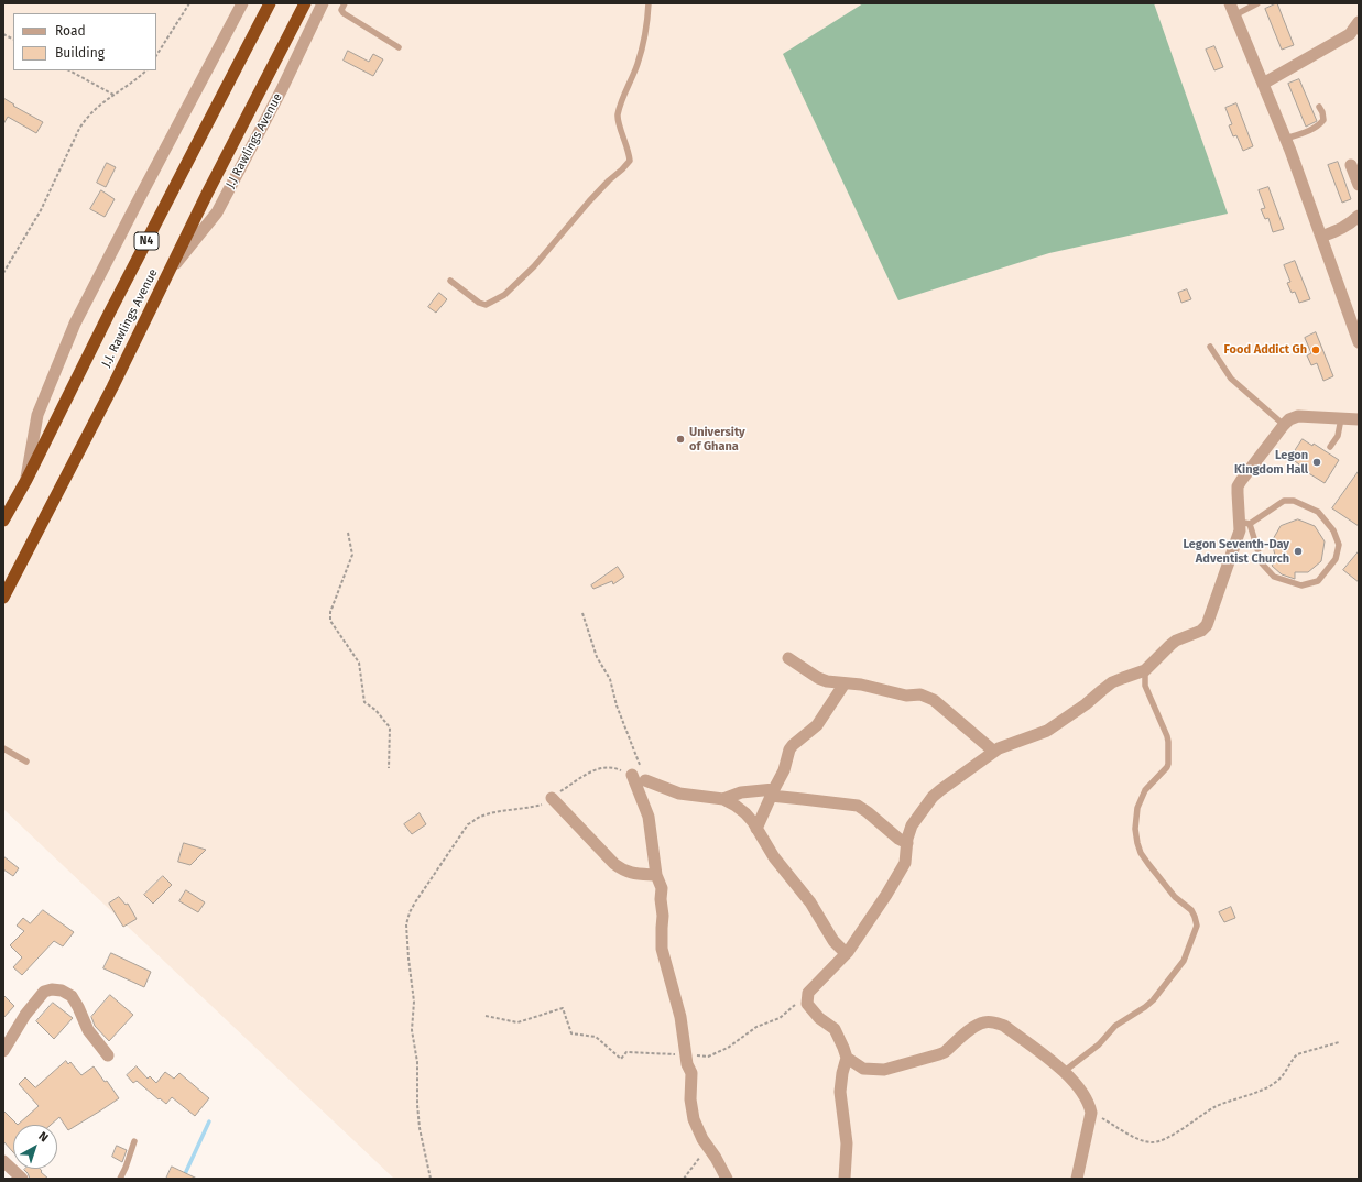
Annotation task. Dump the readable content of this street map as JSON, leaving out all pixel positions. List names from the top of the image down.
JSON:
{
  "streets": {
    "highway": ["N4", "J.J. Rawlings Avenue"],
    "street": ["J.J Rawlings Avenue"]
  },
  "crossings": [
    ["J.J Rawlings Avenue", "J.J. Rawlings Avenue"]
  ],
  "places": [
    "Food Addict Gh",
    "University of Ghana",
    "Legon Kingdom Hall",
    "Legon Seventh-Day Adventist Church"
  ],
  "legend": ["Road", "Building"],
  "north": "top right"
}
